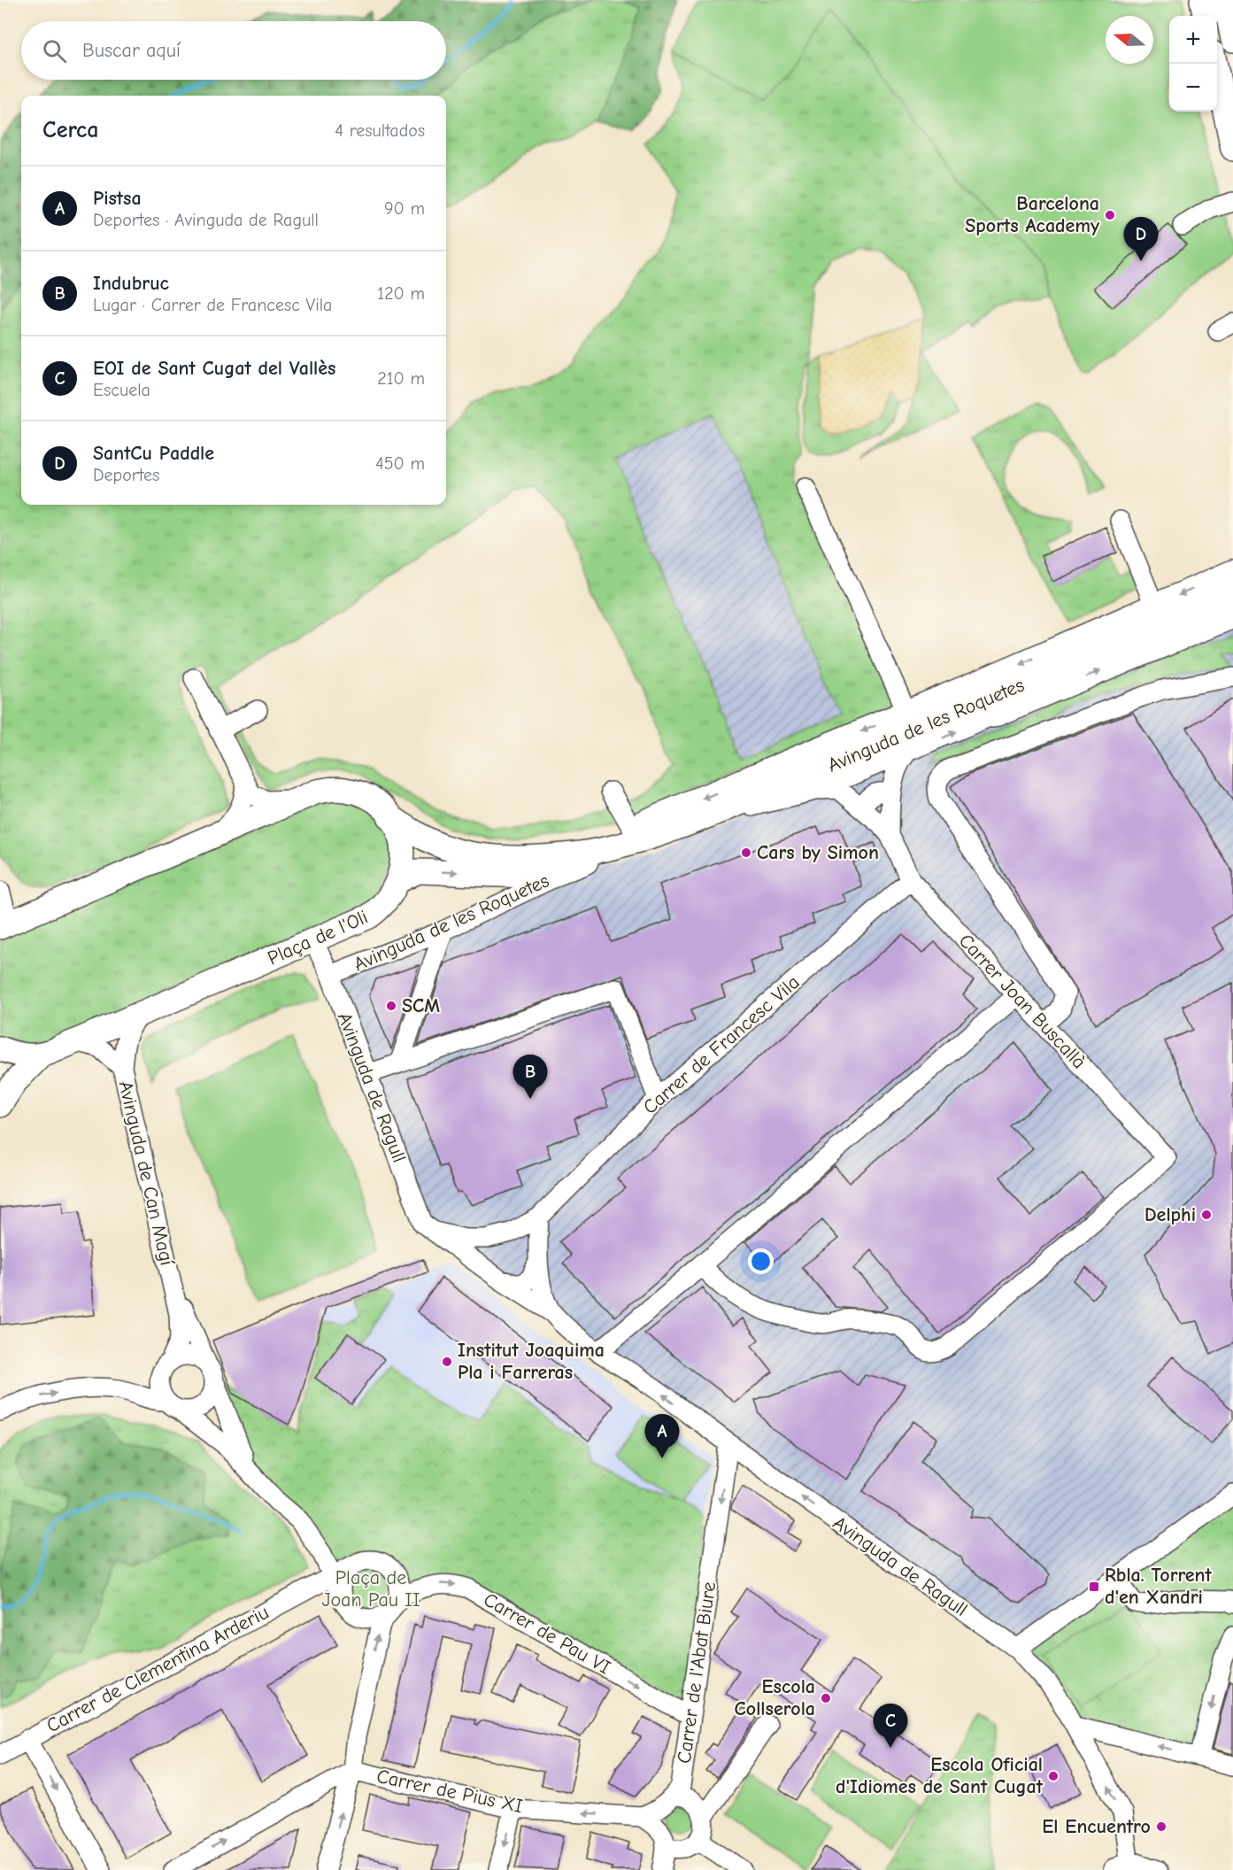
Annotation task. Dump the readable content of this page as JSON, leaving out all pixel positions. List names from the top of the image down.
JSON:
{
  "streets": {
    "main road": ["Avinguda de les Roquetes", "Plaça de l'Oli"],
    "street": [
      "Carrer Joan Buscallà",
      "Carrer de Francesc Vila",
      "Avinguda de Ragull",
      "Avinguda de Can Magí",
      "Carrer de Pau VI",
      "Carrer de Clementina Arderiu",
      "Carrer de l'Abat Biure",
      "Carrer de Pius XI"
    ]
  },
  "crossings": [
    ["Avinguda de les Roquetes", "Plaça de l'Oli"],
    ["Avinguda de les Roquetes", "Avinguda de Ragull"],
    ["Plaça de l'Oli", "Avinguda de Ragull"],
    ["Plaça de l'Oli", "Avinguda de Can Magí"],
    ["Carrer Joan Buscallà", "Carrer de Francesc Vila"],
    ["Avinguda de Ragull", "Carrer de l'Abat Biure"],
    ["Carrer de Pau VI", "Carrer de Clementina Arderiu"],
    ["Carrer de Pau VI", "Carrer de l'Abat Biure"]
  ],
  "one_way": [
    "Avinguda de Ragull",
    "Carrer de Pau VI",
    "Carrer de l'Abat Biure",
    "Carrer de Pius XI"
  ],
  "parks": ["Plaça de Joan Pau II"],
  "places": {
    "other": [
      "Barcelona Sports Academy",
      "Cars by Simon",
      "SCM",
      "Delphi",
      "Institut Joaquima Pla i Farreras",
      "Escola Collserola",
      "Escola Oficial d'Idiomes de Sant Cugat",
      "El Encuentro"
    ],
    "transit": ["Rbla. Torrent d'en Xandri"]
  },
  "north": "left",
  "page": {
    "map_buttons": ["+", "−"],
    "search": "Buscar aquí",
    "heading": ["Cerca", "4 resultados"],
    "list": [
      {
        "mark": "A",
        "name": "Pistsa",
        "note": "Deportes · Avinguda de Ragull",
        "value": "90 m"
      },
      {
        "mark": "B",
        "name": "Indubruc",
        "note": "Lugar · Carrer de Francesc Vila",
        "value": "120 m"
      },
      {
        "mark": "C",
        "name": "EOI de Sant Cugat del Vallès",
        "note": "Escuela",
        "value": "210 m"
      },
      {
        "mark": "D",
        "name": "SantCu Paddle",
        "note": "Deportes",
        "value": "450 m"
      }
    ],
    "pins": [
      "D",
      "B",
      "A",
      "C"
    ]
  }
}
